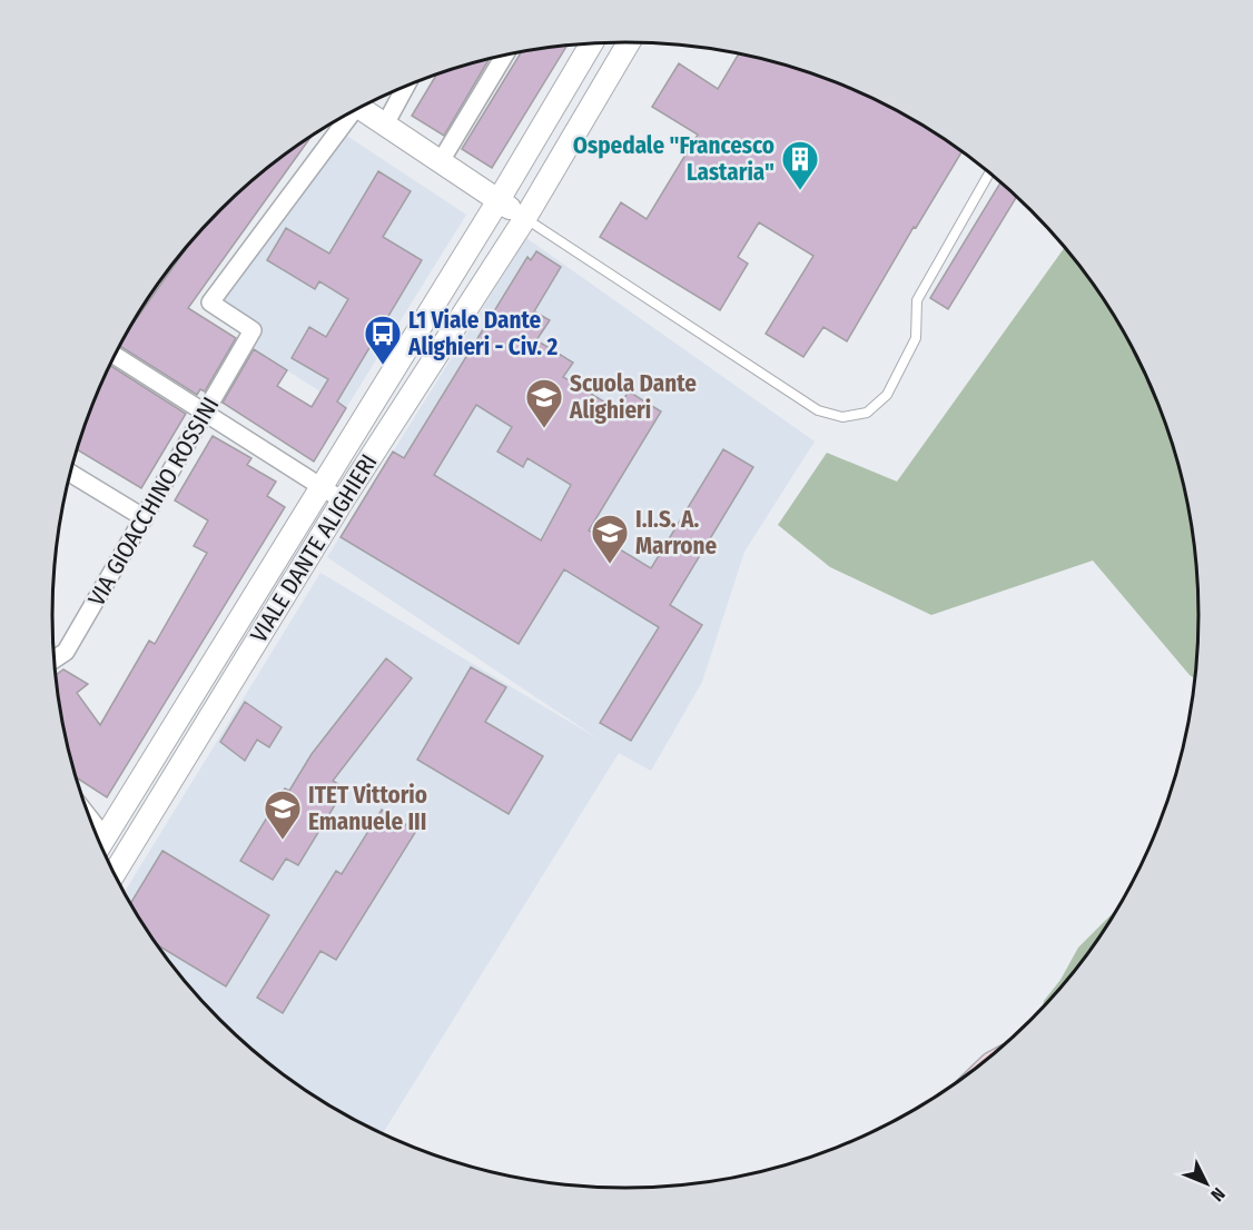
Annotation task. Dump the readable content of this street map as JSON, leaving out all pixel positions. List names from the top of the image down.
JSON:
{
  "streets": {
    "street": ["VIA GIOACCHINO ROSSINI", "VIALE DANTE ALIGHIERI"]
  },
  "places": {
    "building": ["Ospedale \"Francesco Lastaria\""],
    "bus stop": ["L1 Viale Dante Alighieri - Civ. 2"],
    "school or university": ["Scuola Dante Alighieri", "I.I.S. A. Marrone", "ITET Vittorio Emanuele III"]
  },
  "north": "bottom right"
}
